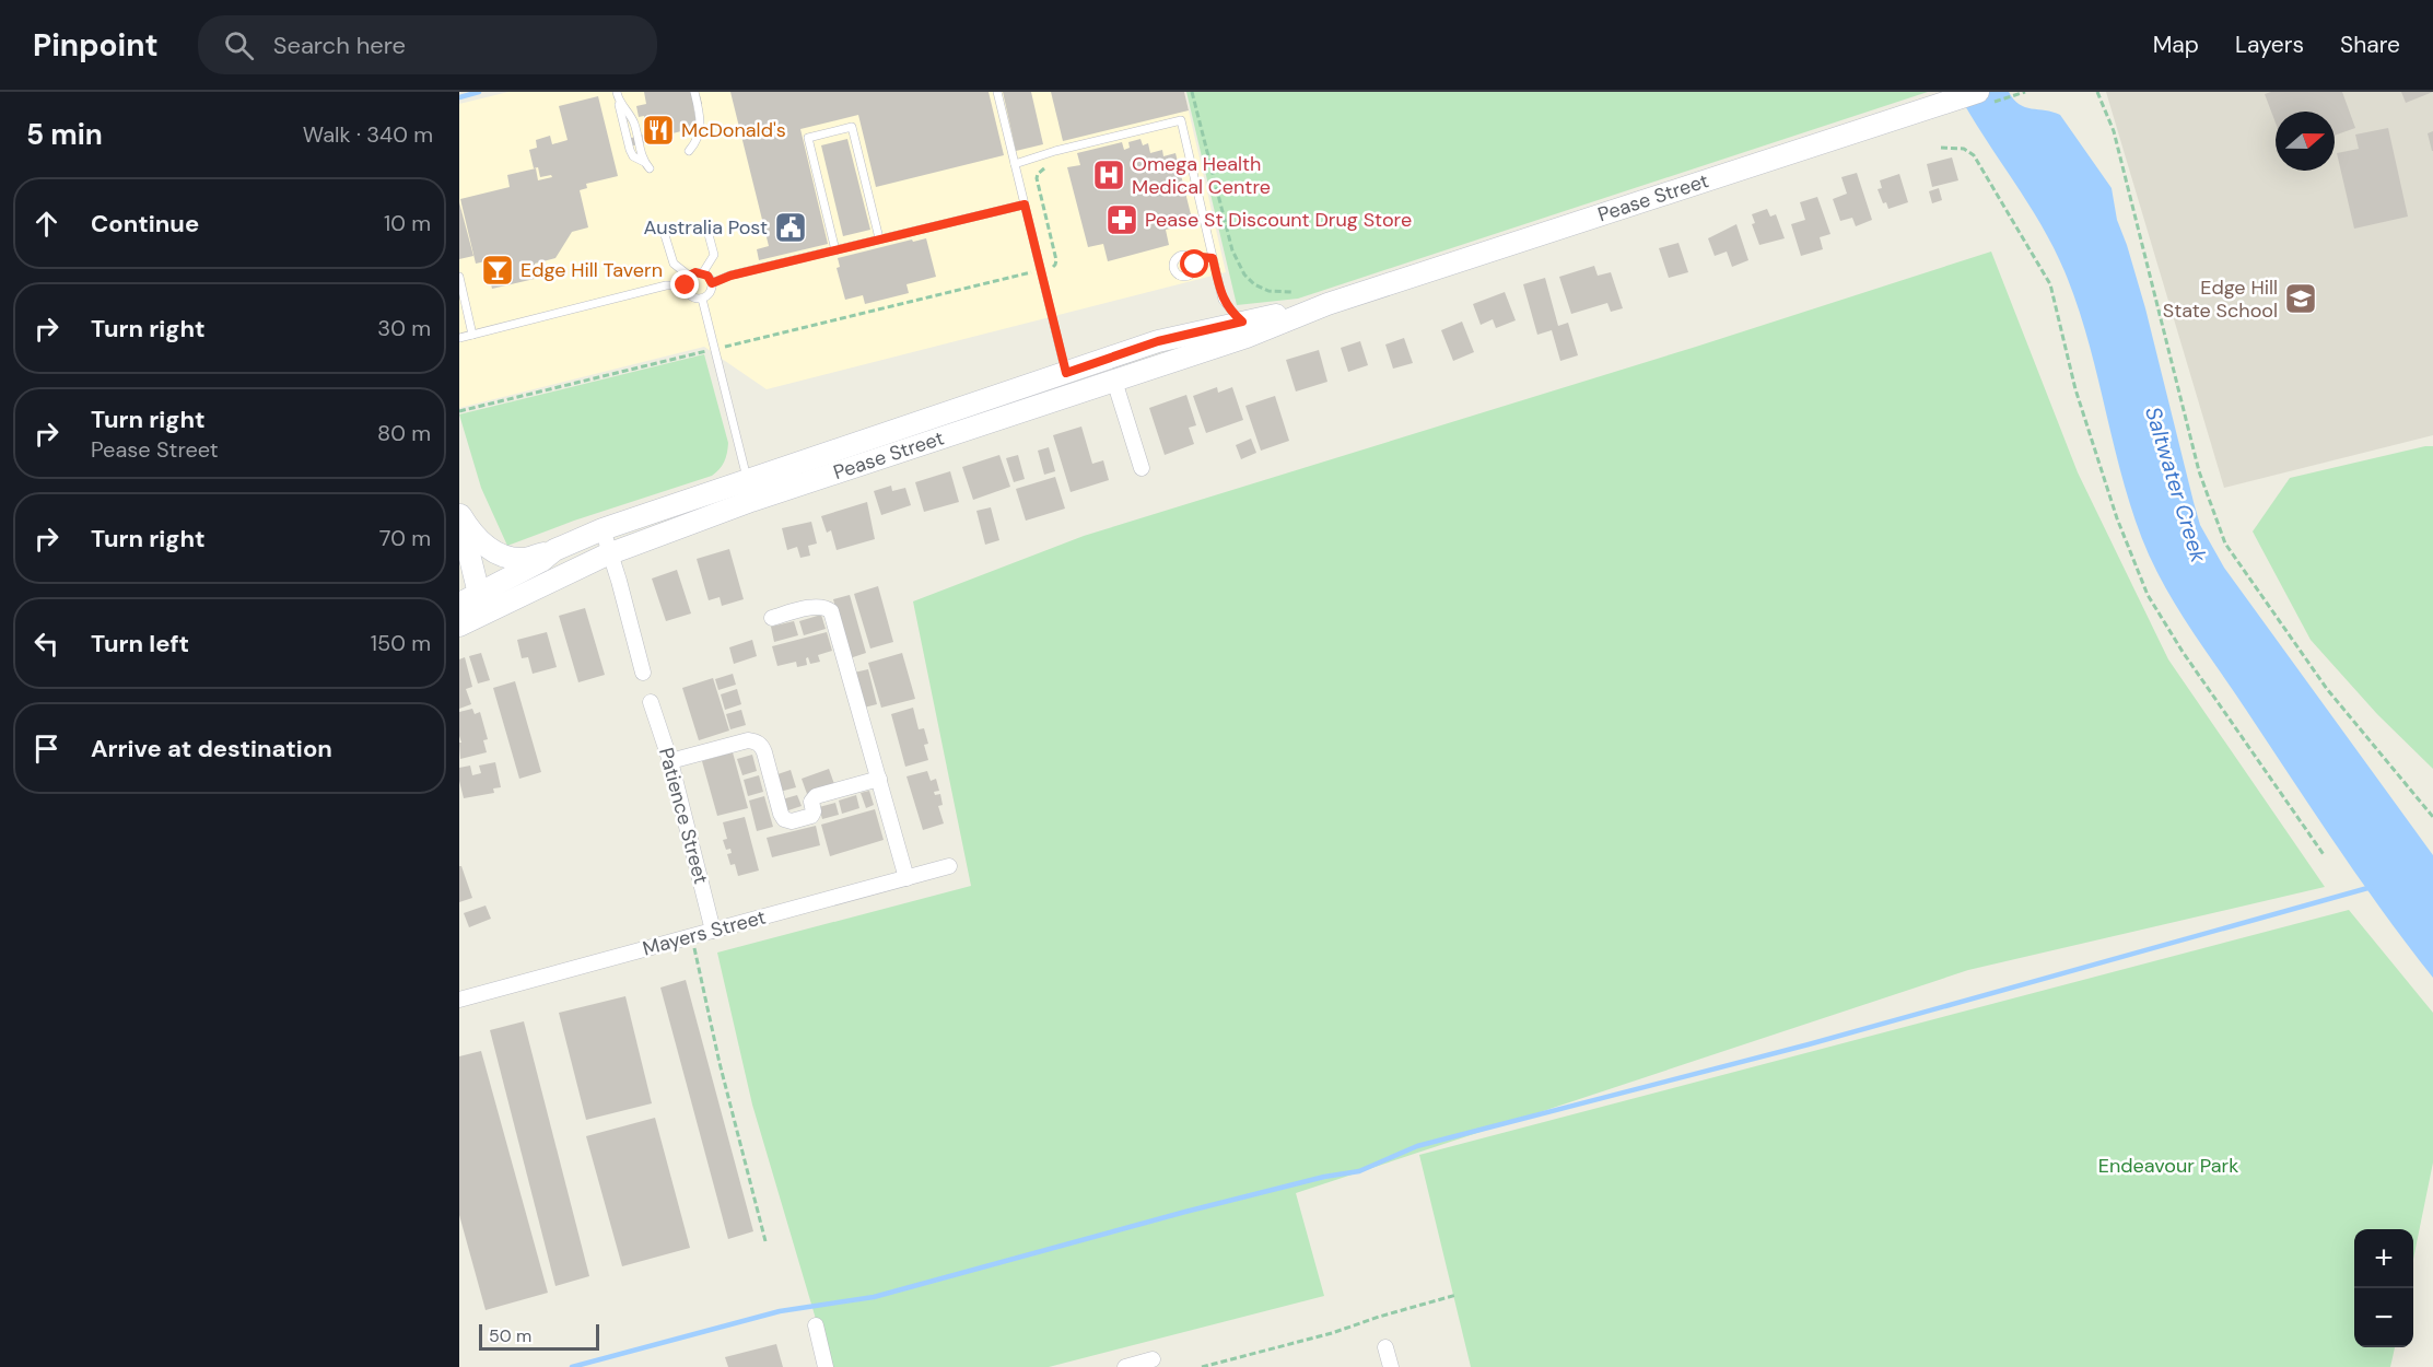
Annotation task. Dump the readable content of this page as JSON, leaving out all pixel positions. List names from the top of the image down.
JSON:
{
  "streets": {
    "street": ["Pease Street", "Patience Street", "Mayers Street"]
  },
  "crossings": [
    ["Patience Street", "Mayers Street"]
  ],
  "water": ["Saltwater Creek"],
  "parks": ["Endeavour Park"],
  "places": {
    "restaurant": ["McDonald's"],
    "hospital": ["Omega Health Medical Centre"],
    "pharmacy": ["Pease St Discount Drug Store"],
    "public building": ["Australia Post"],
    "bar": ["Edge Hill Tavern"],
    "school or university": ["Edge Hill State School"]
  },
  "scale_bar": "50 m",
  "north": "right",
  "page": {
    "header": "Pinpoint",
    "search": "Search here",
    "nav": ["Map", "Layers", "Share"],
    "heading": ["5 min", "Walk · 340 m"],
    "list": [
      ["Continue", "10 m"],
      ["Turn right", "30 m"],
      ["Turn right", "Pease Street", "80 m"],
      ["Turn right", "70 m"],
      ["Turn left", "150 m"],
      "Arrive at destination"
    ],
    "map_buttons": ["+", "−"],
    "scale": "50 m"
  }
}
